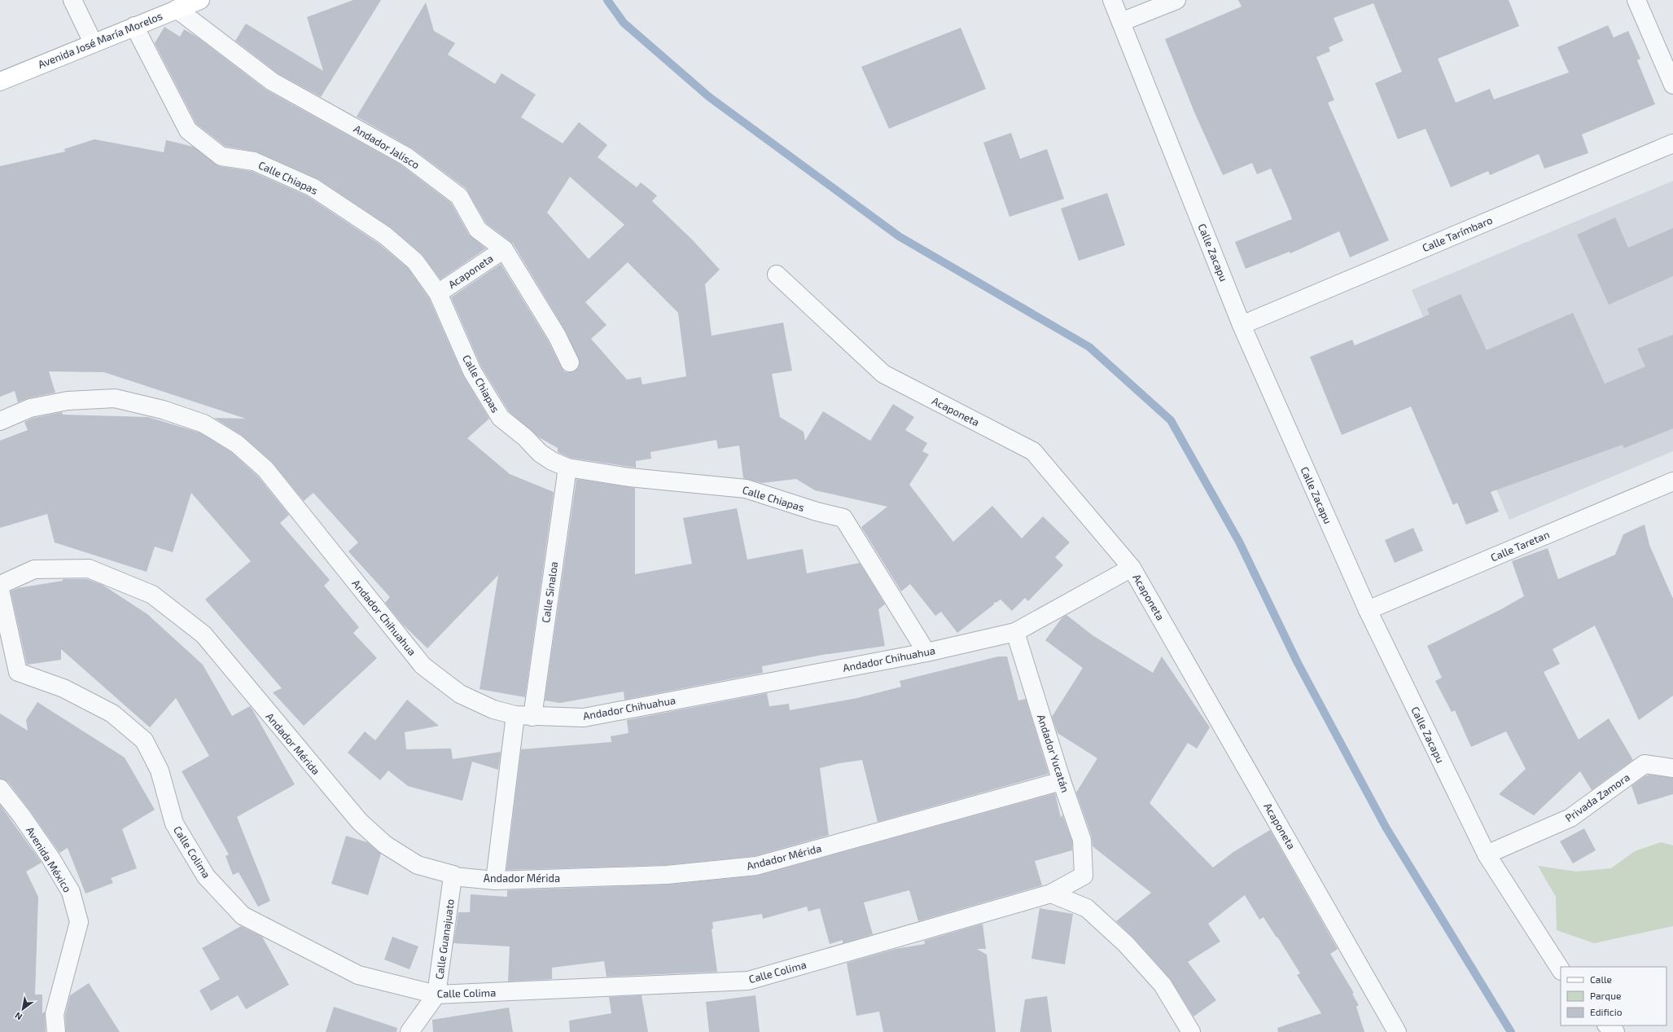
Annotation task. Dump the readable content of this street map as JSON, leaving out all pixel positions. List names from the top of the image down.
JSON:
{
  "streets": {
    "main road": ["Avenida José María Morelos"],
    "street": [
      "Andador Jalisco",
      "Calle Chiapas",
      "Calle Tarímbaro",
      "Calle Zacapu",
      "Acaponeta",
      "Calle Taretan",
      "Calle Sinaloa",
      "Andador Chihuahua",
      "Andador Mérida",
      "Andador Yucatán",
      "Privada Zamora",
      "Calle Colima",
      "Avenida México",
      "Calle Guanajuato"
    ]
  },
  "crossings": [
    ["Avenida José María Morelos", "Andador Jalisco"],
    ["Avenida José María Morelos", "Calle Chiapas"],
    ["Andador Jalisco", "Acaponeta"],
    ["Calle Chiapas", "Acaponeta"],
    ["Calle Chiapas", "Calle Sinaloa"],
    ["Calle Chiapas", "Andador Chihuahua"],
    ["Calle Tarímbaro", "Calle Zacapu"],
    ["Calle Zacapu", "Calle Taretan"],
    ["Calle Zacapu", "Privada Zamora"],
    ["Acaponeta", "Andador Chihuahua"],
    ["Calle Sinaloa", "Andador Chihuahua"],
    ["Calle Sinaloa", "Andador Mérida"],
    ["Andador Chihuahua", "Andador Yucatán"],
    ["Andador Mérida", "Andador Yucatán"],
    ["Andador Mérida", "Calle Guanajuato"],
    ["Andador Yucatán", "Calle Colima"],
    ["Calle Colima", "Calle Guanajuato"]
  ],
  "legend": ["Calle", "Parque", "Edificio"],
  "north": "bottom left"
}
